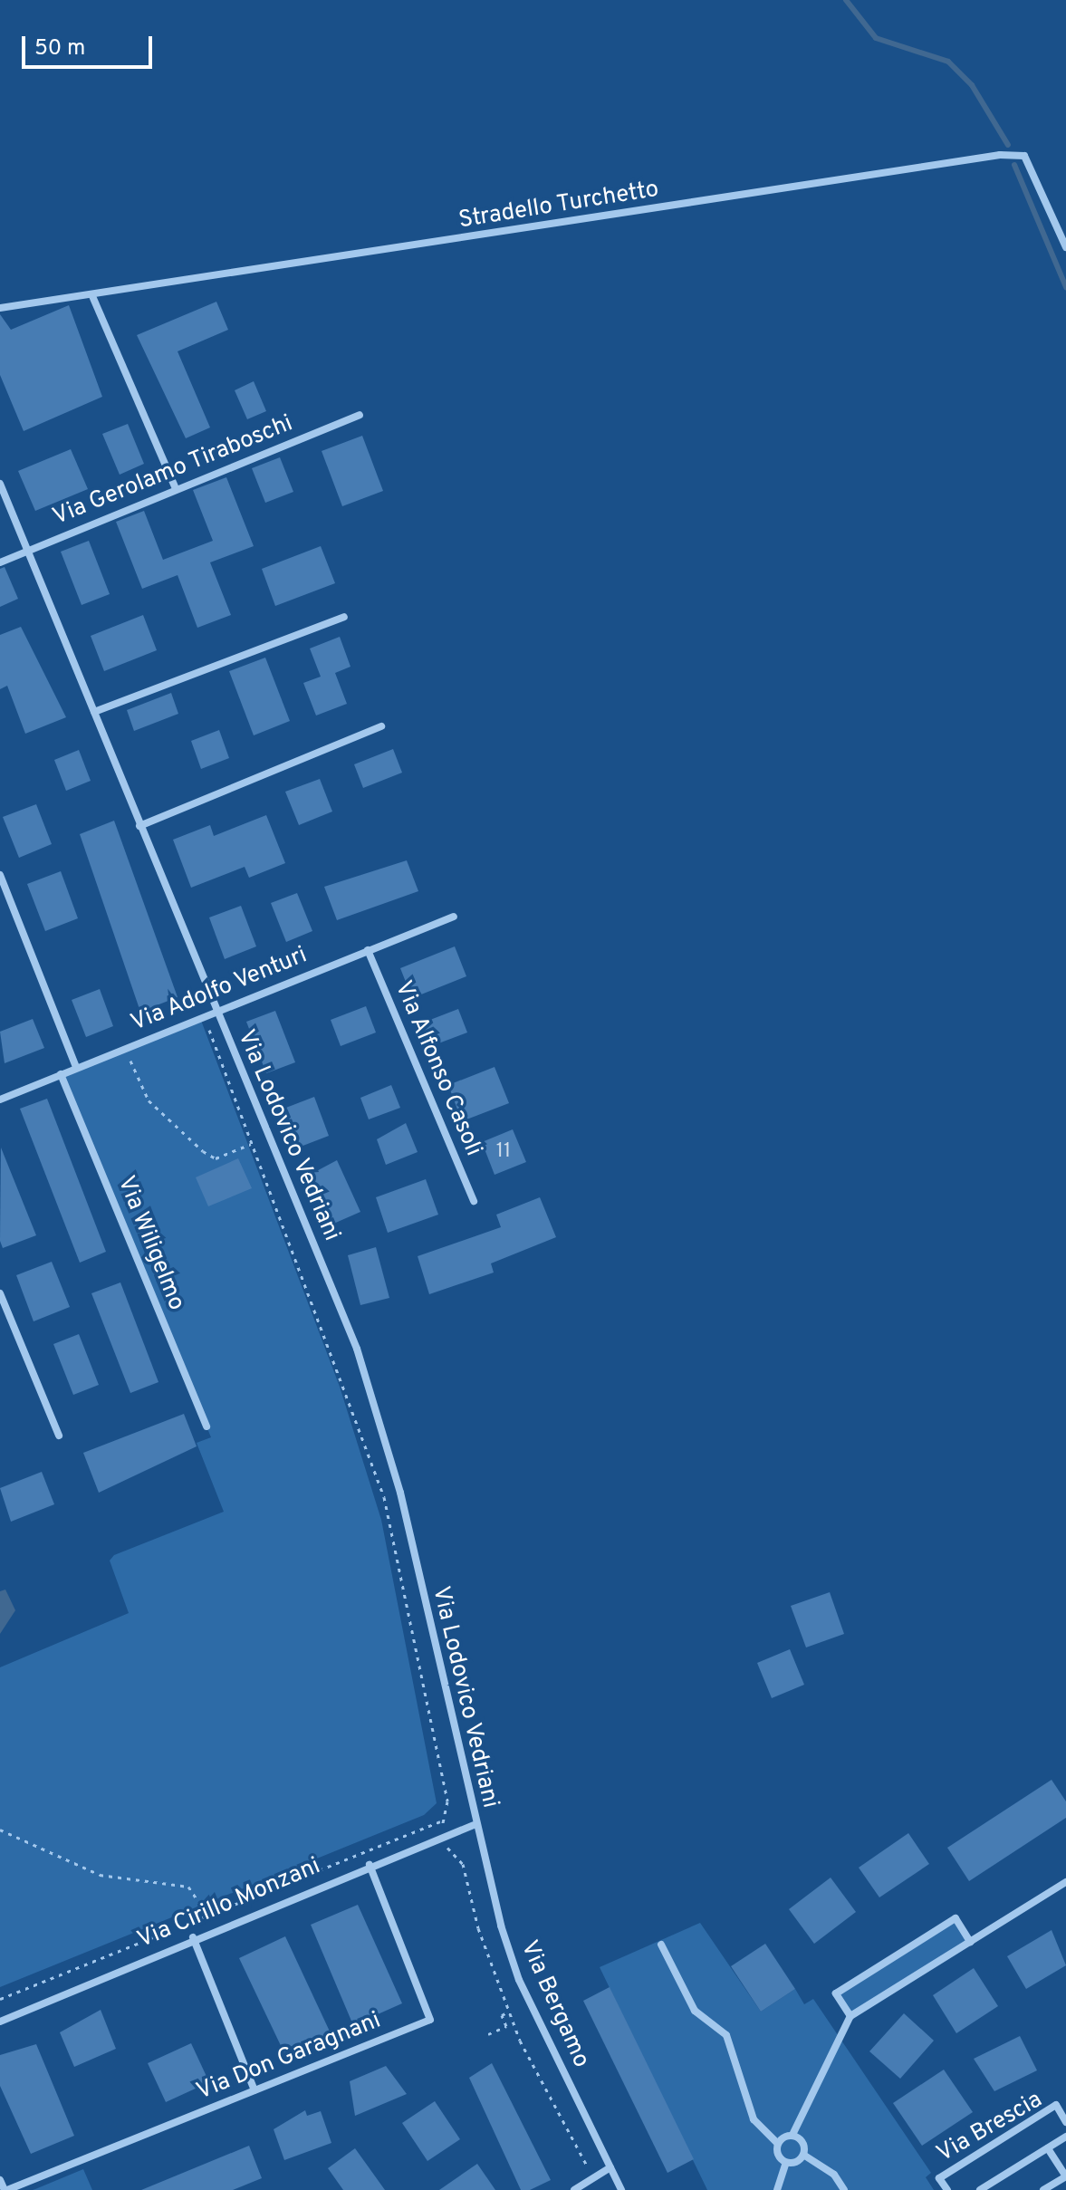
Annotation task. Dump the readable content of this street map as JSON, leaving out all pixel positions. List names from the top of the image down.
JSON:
{
  "streets": {
    "street": [
      "Stradello Turchetto",
      "Via Gerolamo Tiraboschi",
      "Via Adolfo Venturi",
      "Via Alfonso Casoli",
      "Via Lodovico Vedriani",
      "Via Wiligelmo",
      "Via Cirillo Monzani",
      "Via Bergamo",
      "Via Don Garagnani",
      "Via Brescia"
    ]
  },
  "crossings": [
    ["Via Gerolamo Tiraboschi", "Via Lodovico Vedriani"],
    ["Via Adolfo Venturi", "Via Alfonso Casoli"],
    ["Via Adolfo Venturi", "Via Lodovico Vedriani"],
    ["Via Adolfo Venturi", "Via Wiligelmo"],
    ["Via Lodovico Vedriani", "Via Cirillo Monzani"],
    ["Via Lodovico Vedriani", "Via Bergamo"],
    ["Via Cirillo Monzani", "Via Bergamo"],
    ["Via Cirillo Monzani", "Via Don Garagnani"]
  ],
  "house_numbers": ["11"],
  "scale_bar": "50 m"
}
